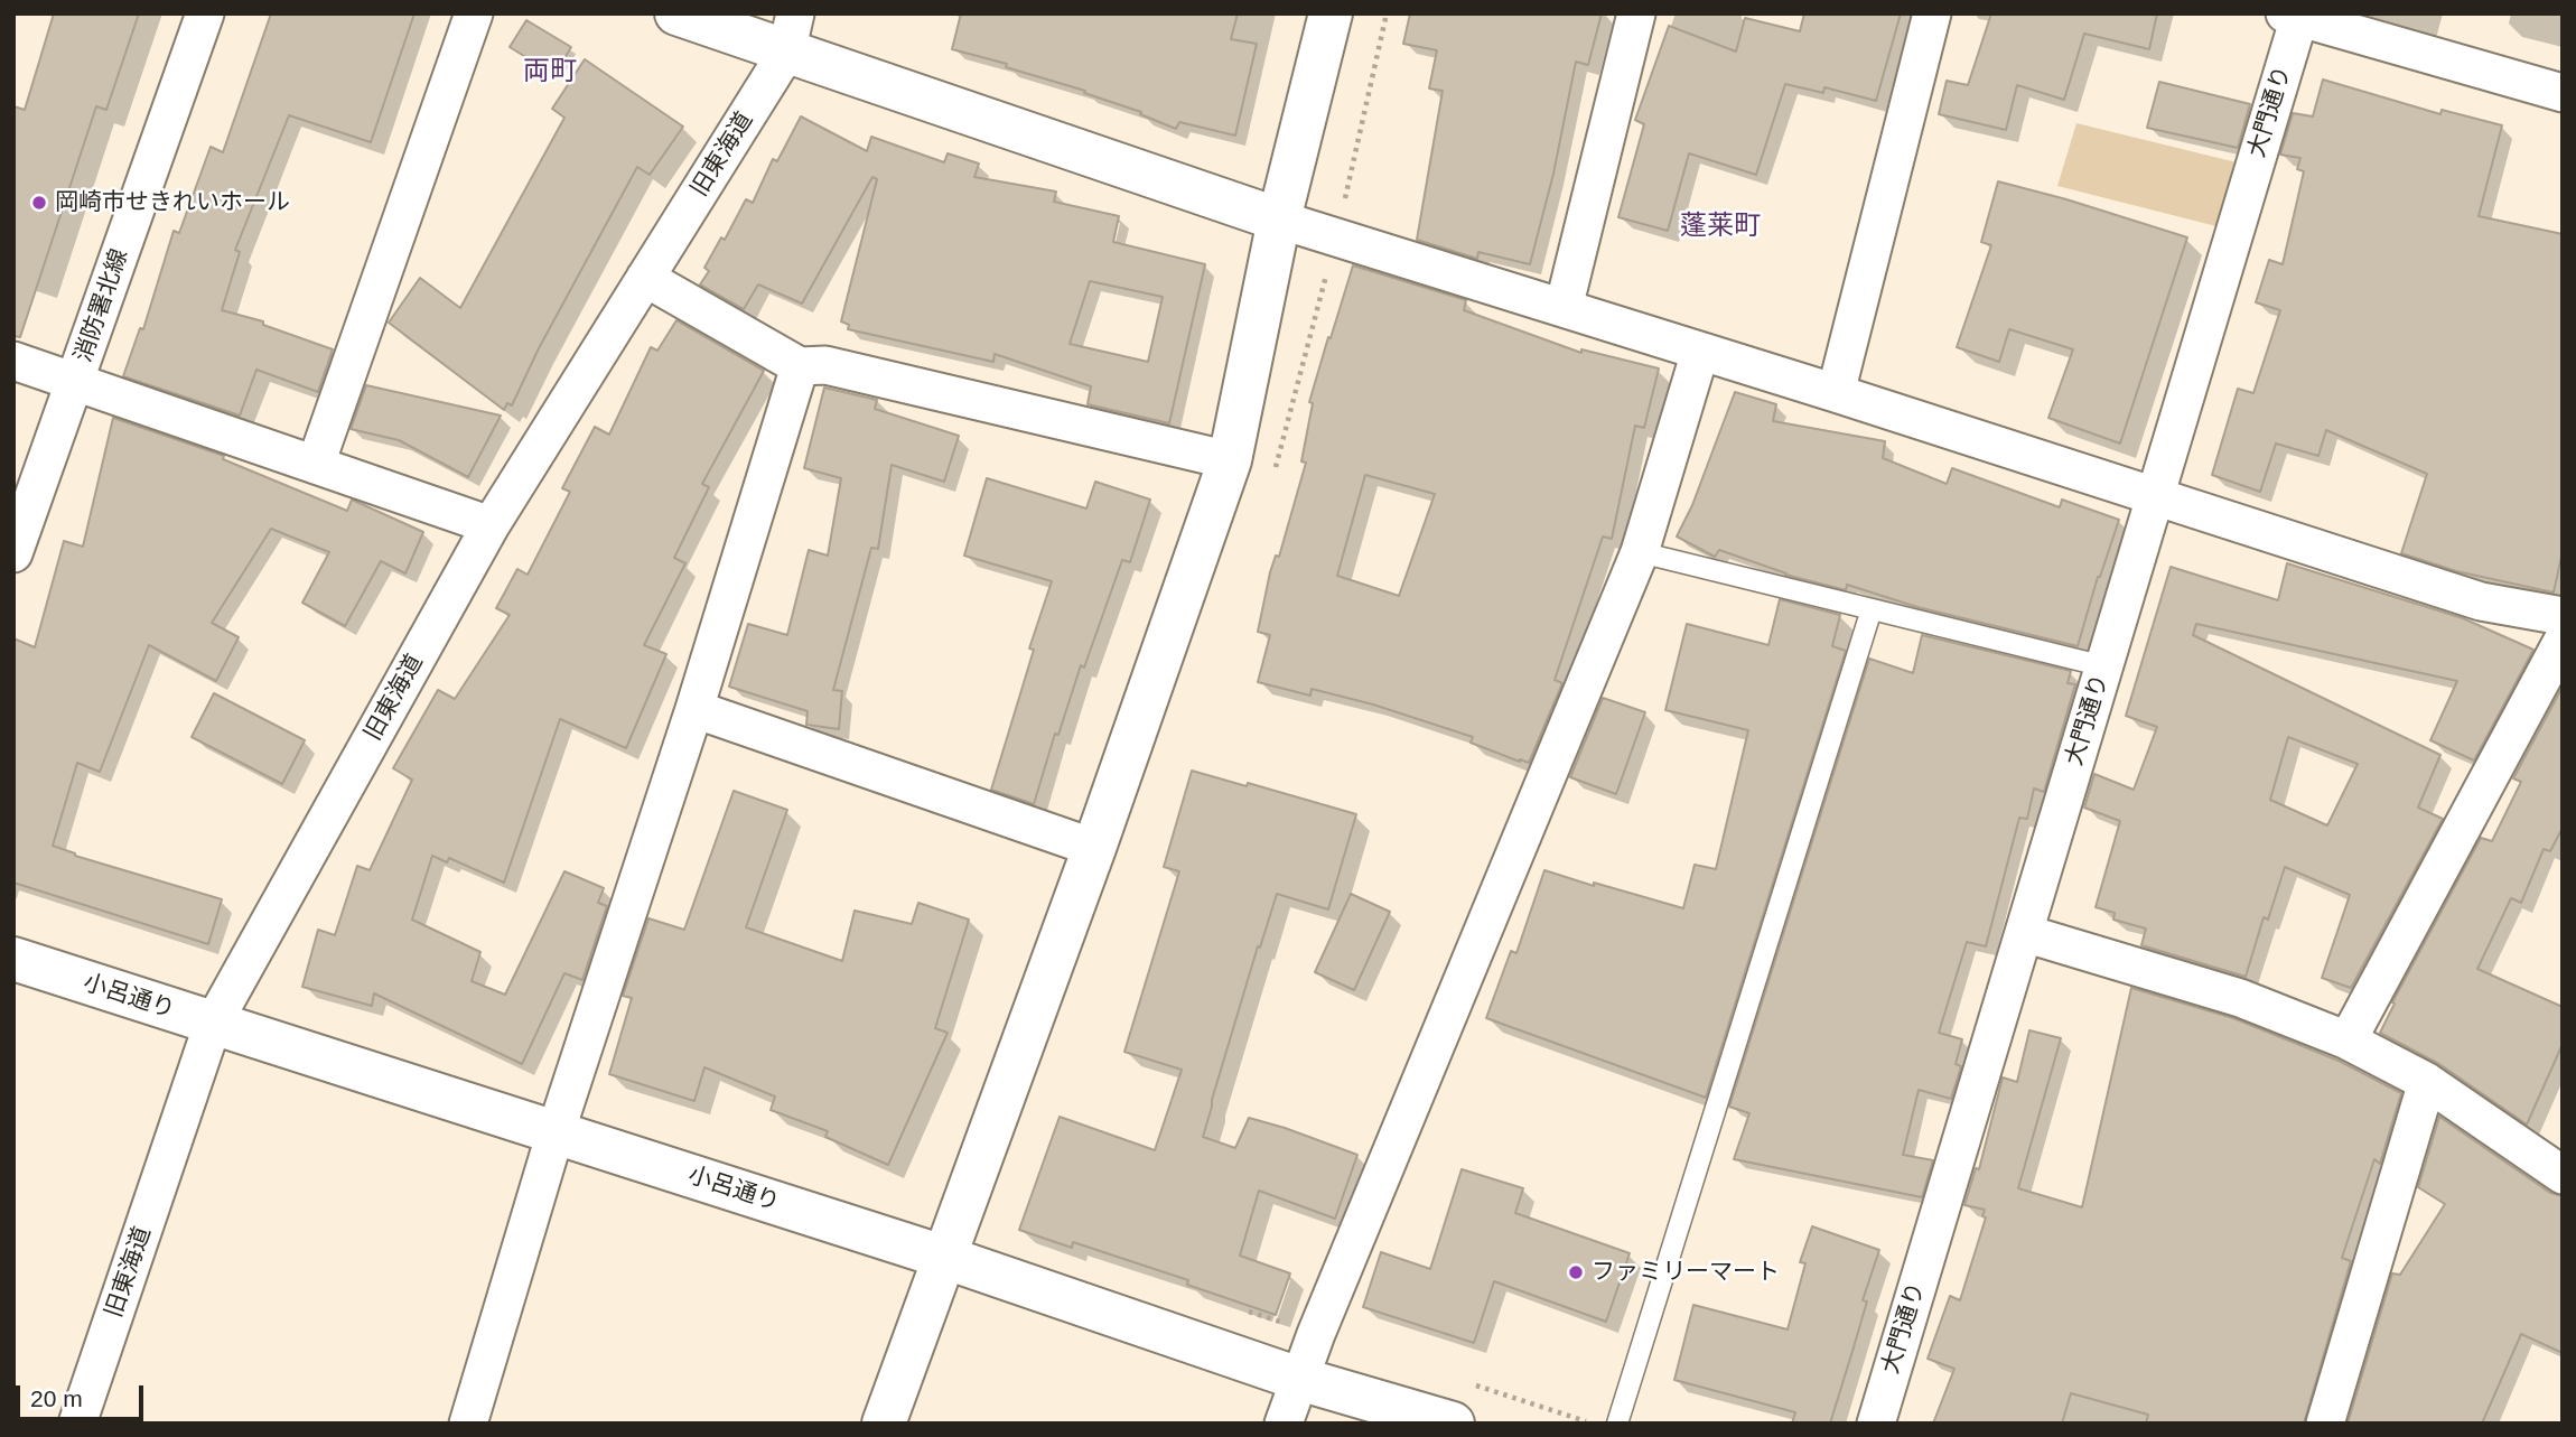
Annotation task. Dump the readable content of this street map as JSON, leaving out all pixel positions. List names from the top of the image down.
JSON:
{
  "streets": {
    "street": [
      "大門通り",
      "旧東海道",
      "消防署北線",
      "小呂通り"
    ]
  },
  "crossings": [
    ["旧東海道", "小呂通り"]
  ],
  "districts": ["両町", "蓬莱町"],
  "places": ["岡崎市せきれいホール", "ファミリーマート"],
  "scale_bar": "20 m"
}
